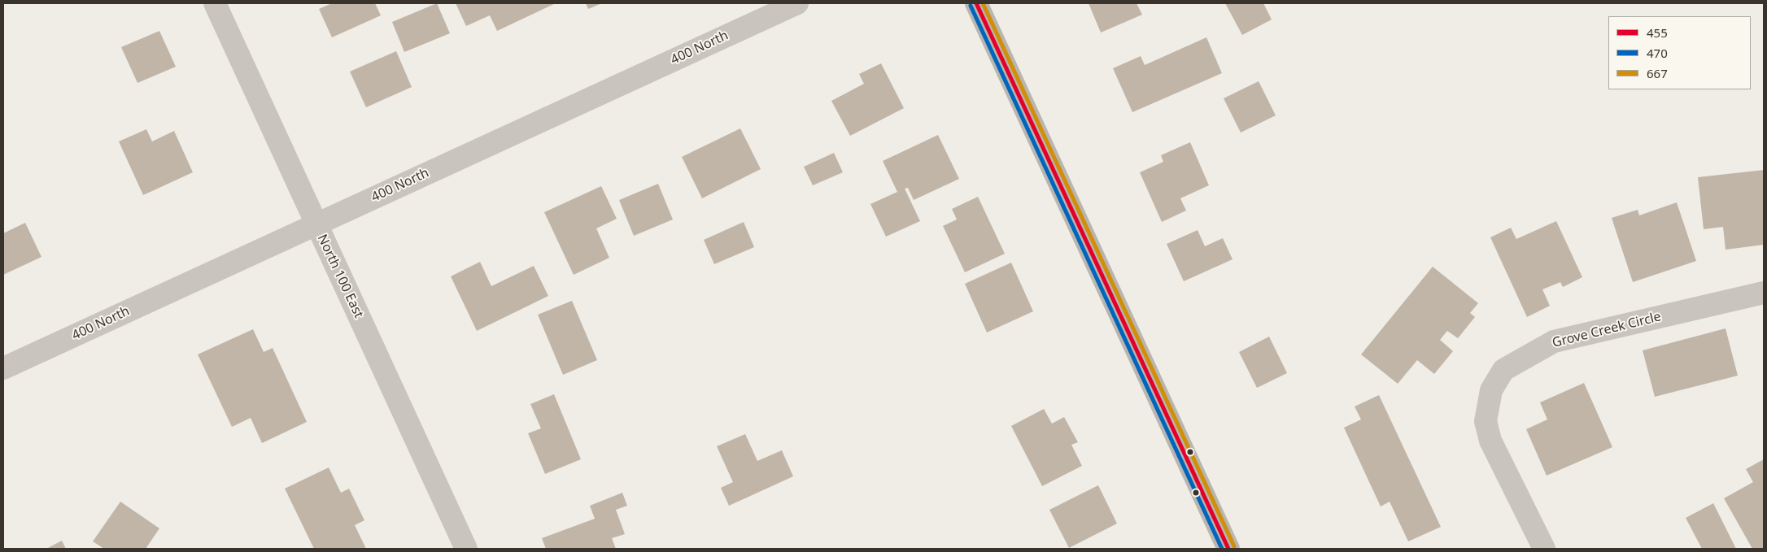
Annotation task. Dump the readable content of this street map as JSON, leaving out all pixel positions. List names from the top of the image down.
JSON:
{
  "streets": {
    "street": ["400 North", "North 100 East", "Grove Creek Circle"]
  },
  "crossings": [
    ["400 North", "North 100 East"]
  ],
  "lines": ["transit line 455", "transit line 667", "transit line 470"],
  "legend": ["455", "470", "667"]
}
